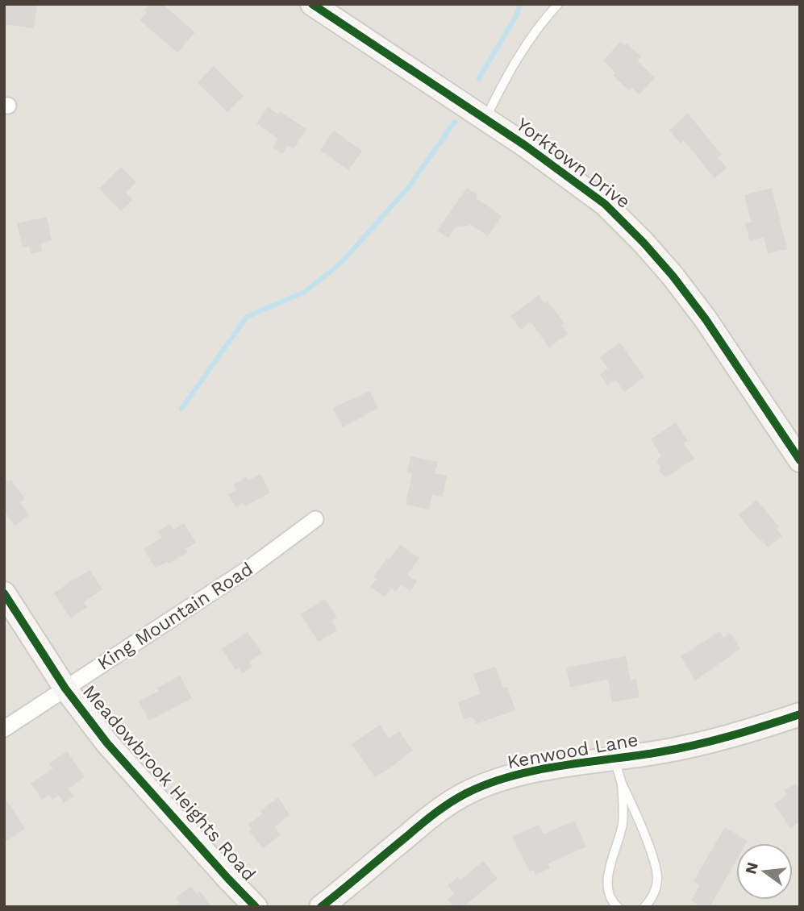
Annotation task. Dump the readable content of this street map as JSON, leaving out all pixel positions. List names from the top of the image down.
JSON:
{
  "streets": {
    "street": [
      "Yorktown Drive",
      "King Mountain Road",
      "Kenwood Lane",
      "Meadowbrook Heights Road"
    ]
  },
  "crossings": [
    ["King Mountain Road", "Meadowbrook Heights Road"]
  ],
  "north": "left"
}
